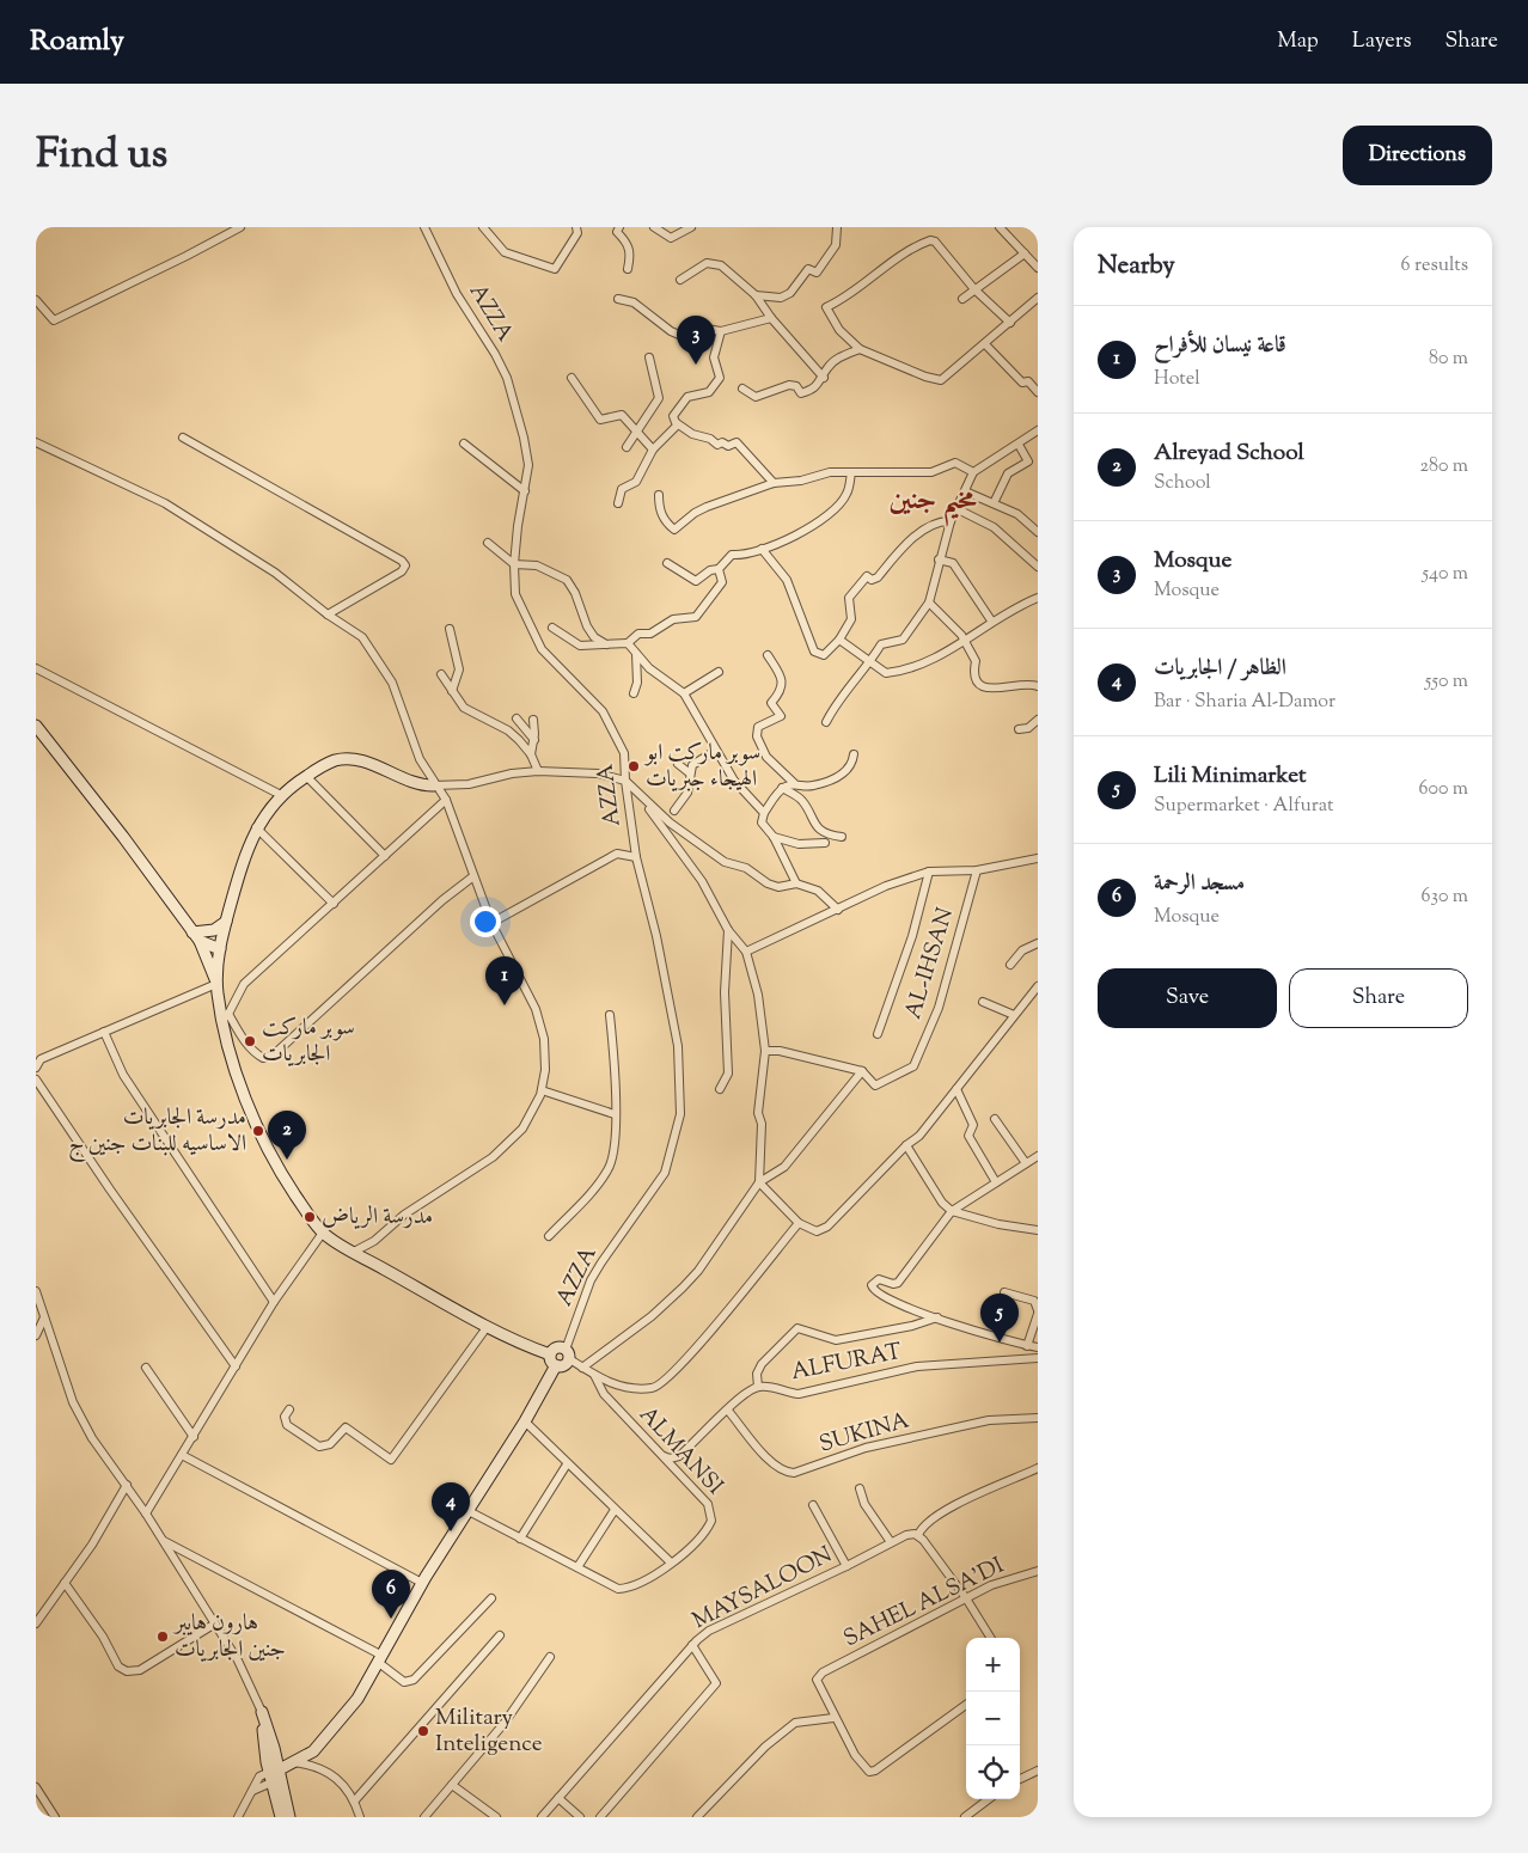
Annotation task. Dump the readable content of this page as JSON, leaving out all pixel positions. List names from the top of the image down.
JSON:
{
  "streets": {
    "street": [
      "AZZA",
      "AL-IHSAN",
      "ALFURAT",
      "SUKINA",
      "ALMANSI",
      "MAYSALOON",
      "SAHEL ALSA'DI"
    ]
  },
  "districts": ["مخيم جنين"],
  "places": [
    "سوبر ماركت ابو الهيجاء جبريات",
    "سوبر ماركت الجابريات",
    "مدرسة الجابريات الاساسيه للبنات جنين ج",
    "مدرسة الرياض",
    "هارون هايبر جنين الجابريات",
    "Military Inteligence"
  ],
  "page": {
    "header": "Roamly",
    "nav": ["Map", "Layers", "Share"],
    "title": "Find us",
    "buttons": [
      "Directions",
      ["Save", "Share"]
    ],
    "heading": ["Nearby", "6 results"],
    "list": [
      {
        "mark": "1",
        "name": "قاعة نيسان للأفراح",
        "note": "Hotel",
        "value": "80 m"
      },
      {
        "mark": "2",
        "name": "Alreyad School",
        "note": "School",
        "value": "280 m"
      },
      {
        "mark": "3",
        "name": "Mosque",
        "note": "Mosque",
        "value": "540 m"
      },
      {
        "mark": "4",
        "name": "الظاهر / الجابريات",
        "note": "Bar · Sharia Al-Damor",
        "value": "550 m"
      },
      {
        "mark": "5",
        "name": "Lili Minimarket",
        "note": "Supermarket · Alfurat",
        "value": "600 m"
      },
      {
        "mark": "6",
        "name": "مسجد الرحمة",
        "note": "Mosque",
        "value": "630 m"
      }
    ],
    "pins": [
      "3",
      "1",
      "2",
      "5",
      "4",
      "6"
    ],
    "map_buttons": ["+", "−"]
  }
}
